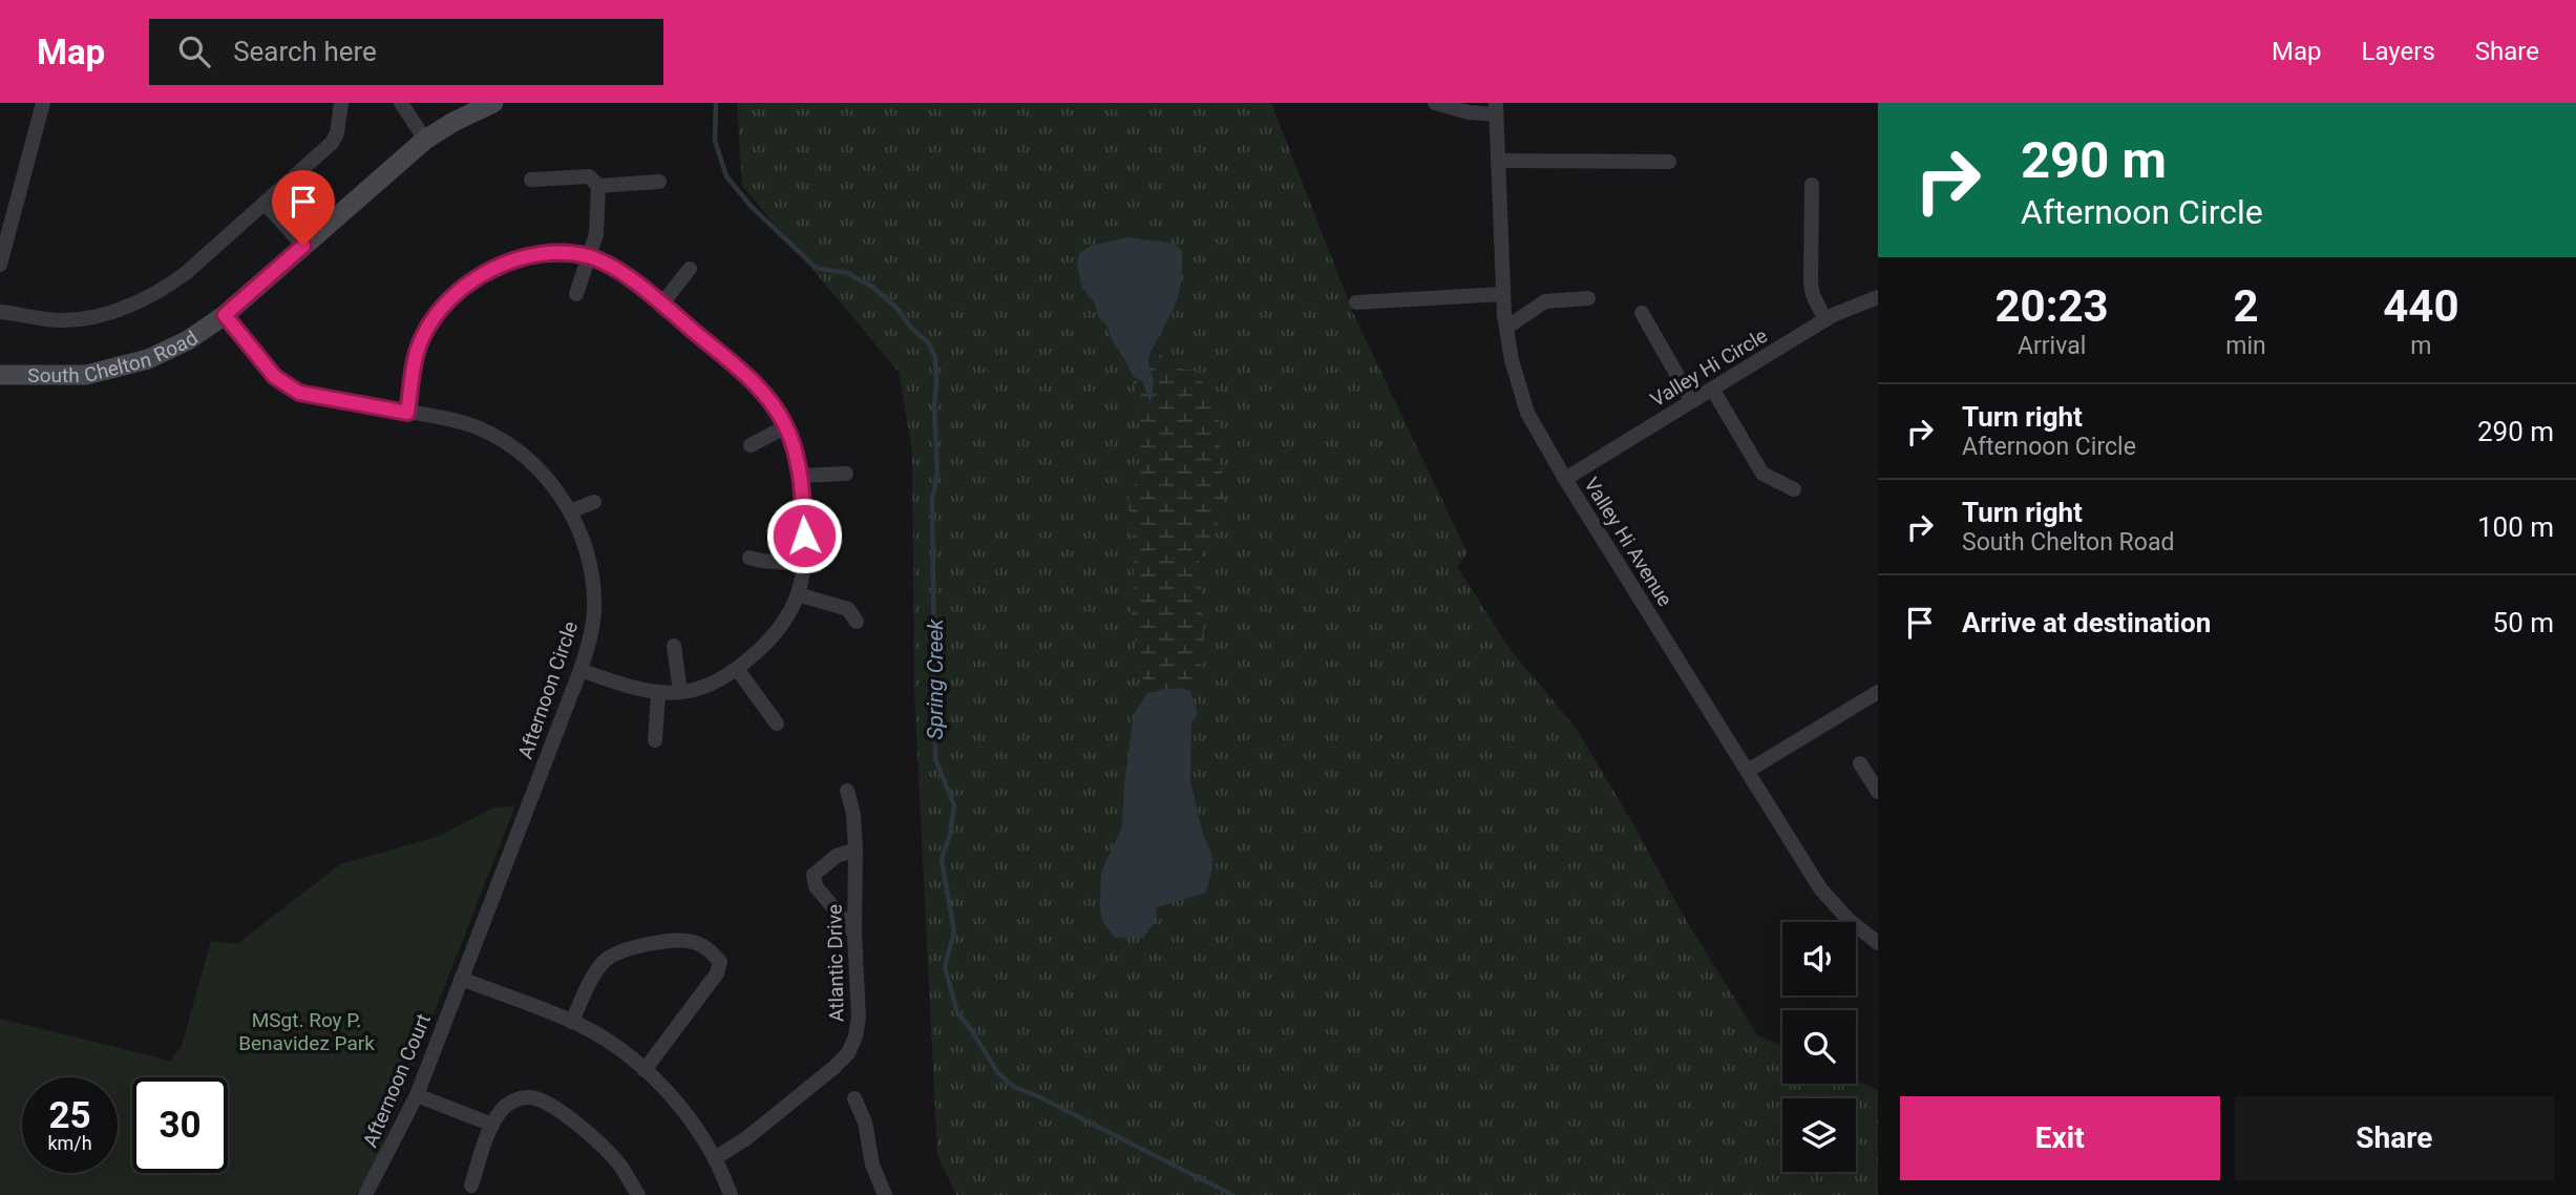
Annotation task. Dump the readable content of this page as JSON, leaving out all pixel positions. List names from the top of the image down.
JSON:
{
  "streets": {
    "main road": ["South Chelton Road"],
    "street": [
      "Valley Hi Circle",
      "Valley Hi Avenue",
      "Afternoon Circle",
      "Atlantic Drive",
      "Afternoon Court"
    ]
  },
  "crossings": [
    ["South Chelton Road", "Afternoon Circle"],
    ["Valley Hi Circle", "Valley Hi Avenue"],
    ["Afternoon Circle", "Afternoon Court"]
  ],
  "water": ["Spring Creek"],
  "parks": ["MSgt. Roy P. Benavidez Park"],
  "page": {
    "header": "Map",
    "search": "Search here",
    "nav": ["Map", "Layers", "Share"],
    "turn": ["290 m", "Afternoon Circle"],
    "eta": [
      "20:23",
      "Arrival",
      "2",
      "min",
      "440",
      "m"
    ],
    "list": [
      {
        "name": "Turn right",
        "note": "Afternoon Circle",
        "value": "290 m"
      },
      {
        "name": "Turn right",
        "note": "South Chelton Road",
        "value": "100 m"
      },
      {
        "name": "Arrive at destination",
        "value": "50 m"
      }
    ],
    "speed": "25 km/h",
    "limit": "30",
    "buttons": ["Exit", "Share"]
  }
}
